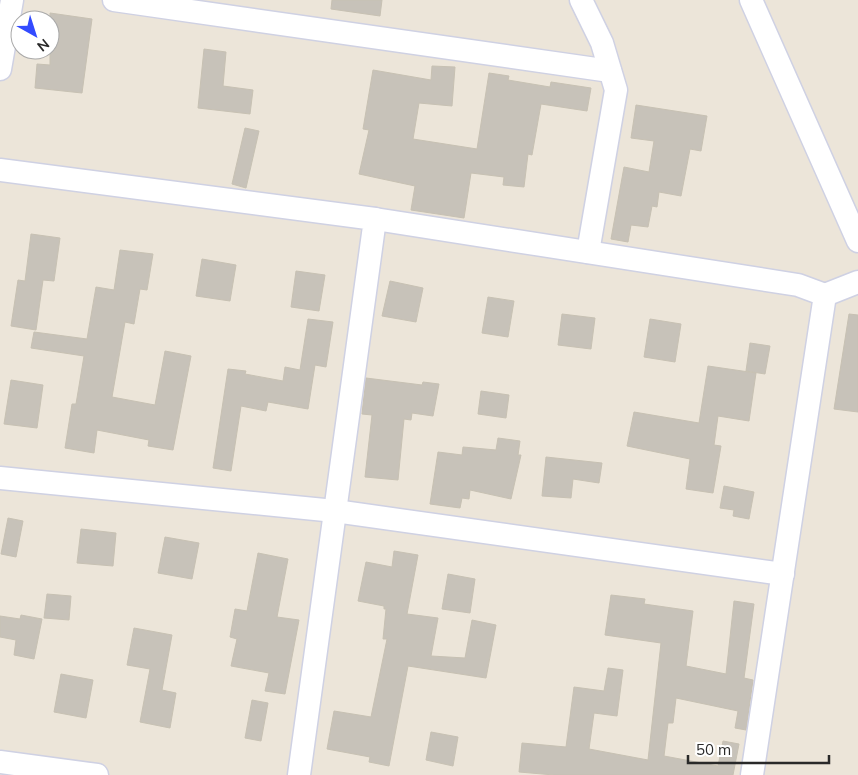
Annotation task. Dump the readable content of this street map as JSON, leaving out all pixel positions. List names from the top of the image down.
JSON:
{
  "scale_bar": "50 m",
  "north": "bottom right"
}
